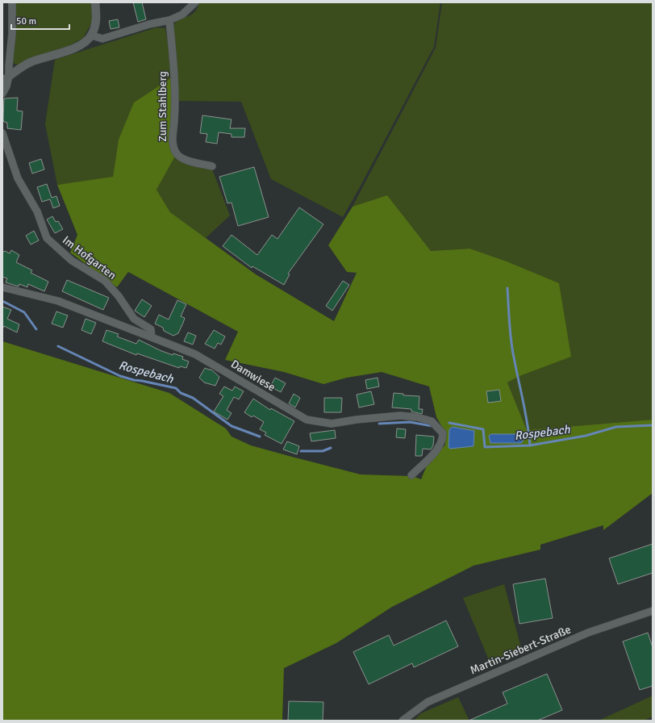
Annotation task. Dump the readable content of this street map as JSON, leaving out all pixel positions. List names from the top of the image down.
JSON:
{
  "streets": {
    "street": [
      "Zum Stahlberg",
      "Im Hofgarten",
      "Damwiese",
      "Martin-Siebert-Straße"
    ]
  },
  "crossings": [
    ["Im Hofgarten", "Damwiese"]
  ],
  "water": ["Rospebach"],
  "scale_bar": "50 m"
}
